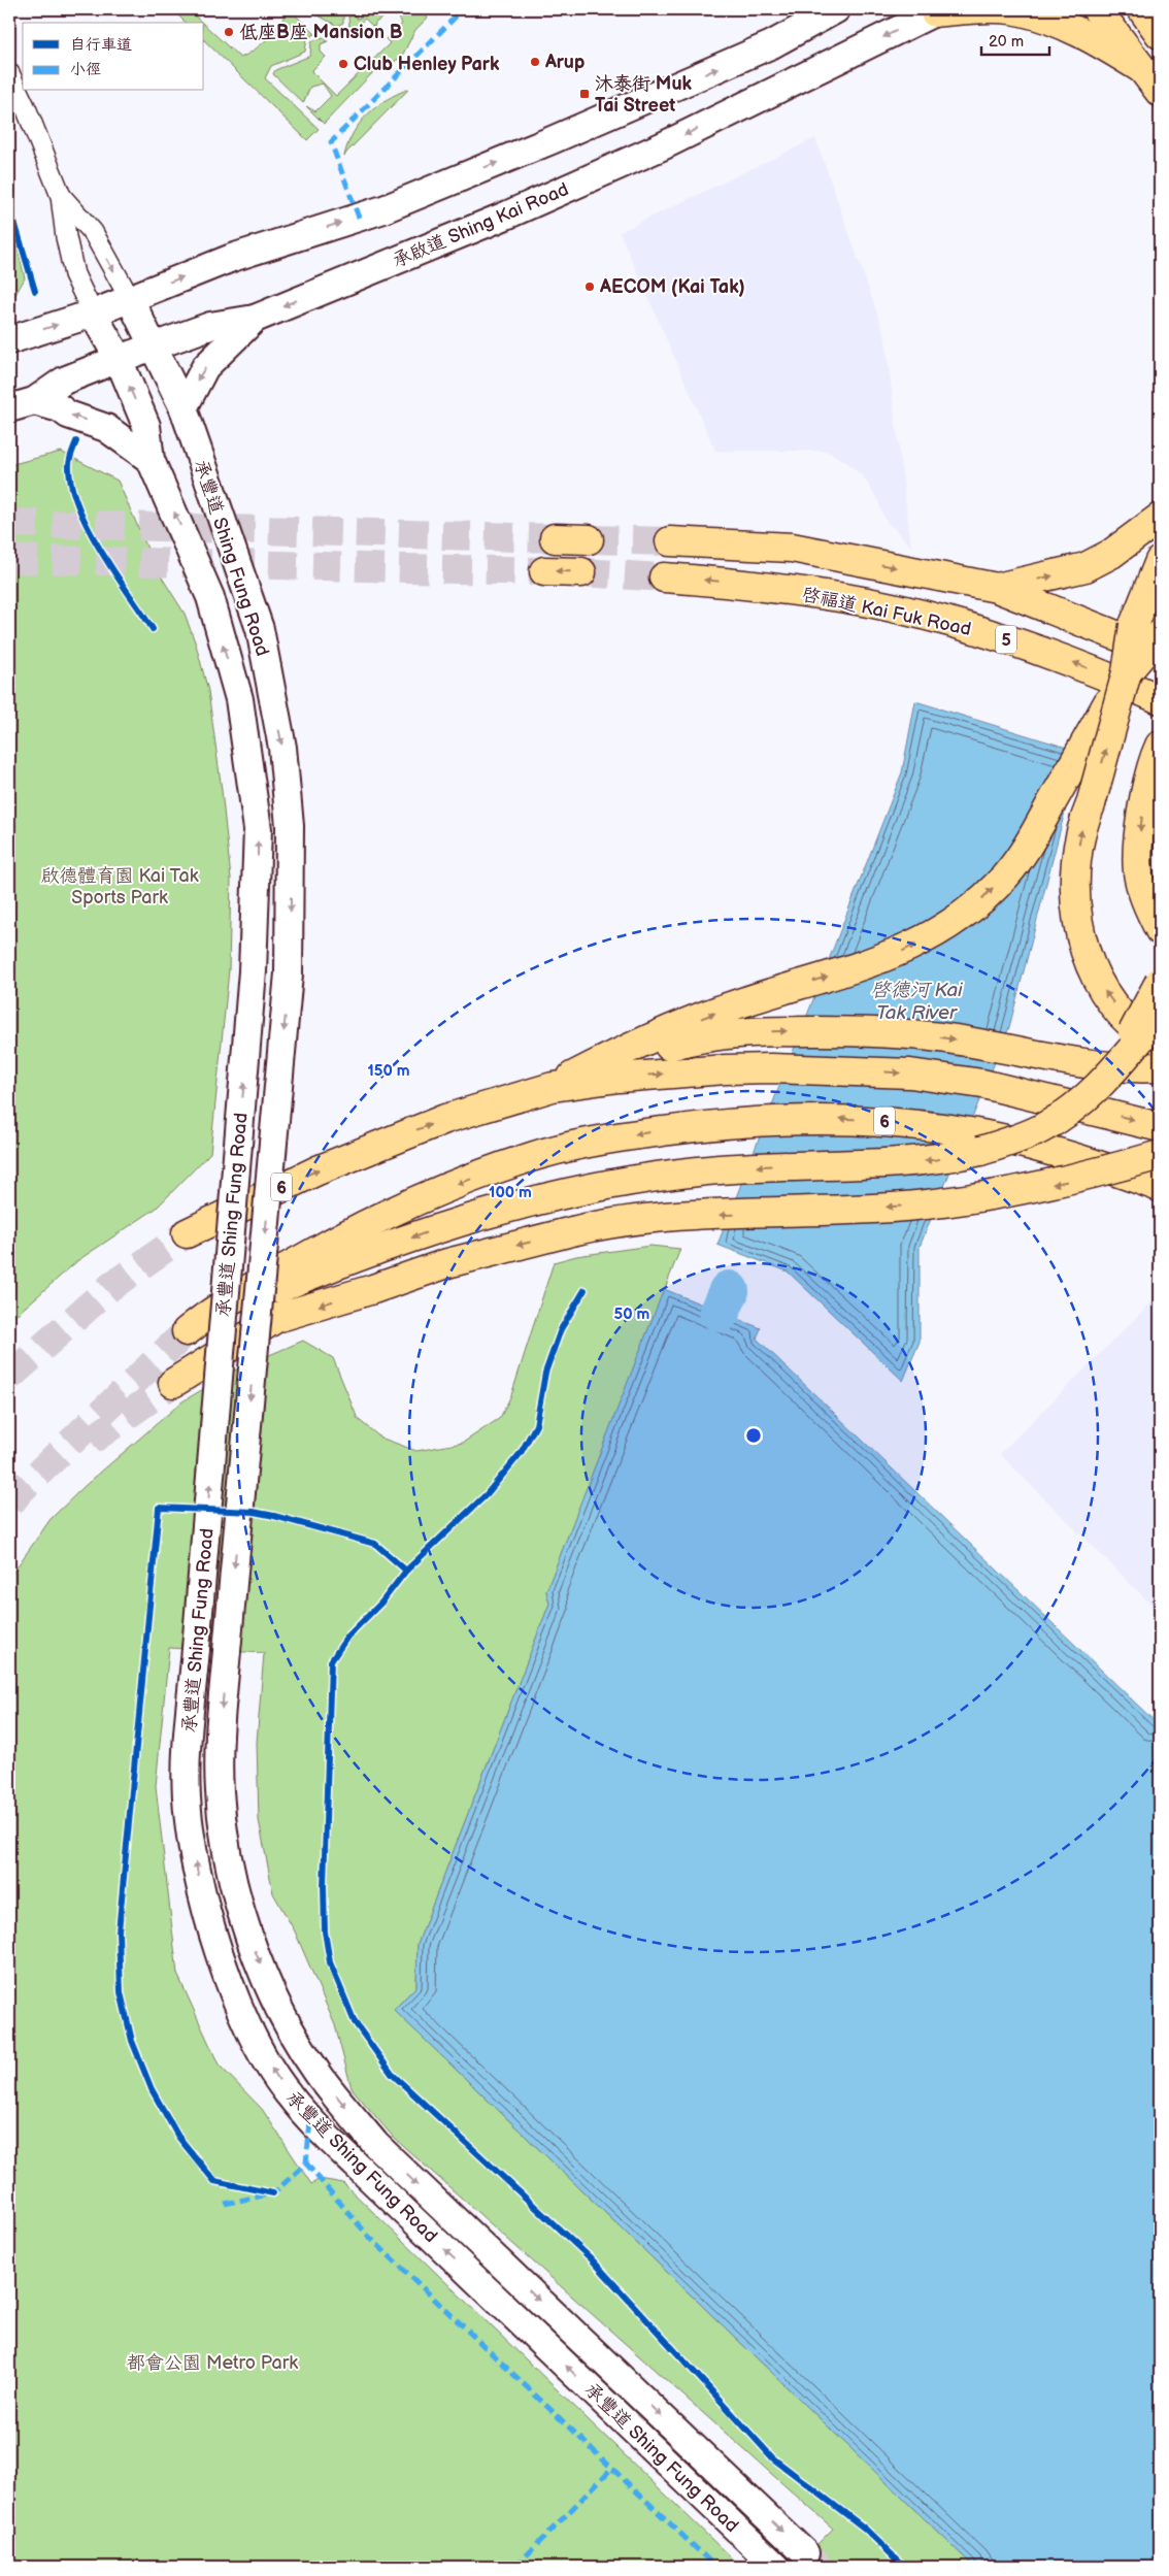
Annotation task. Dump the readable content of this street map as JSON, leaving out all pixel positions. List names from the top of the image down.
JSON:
{
  "streets": {
    "highway": ["啓福道 Kai Fuk Road", "5", "6"],
    "main road": ["承啟道 Shing Kai Road", "承豐道 Shing Fung Road"]
  },
  "crossings": [
    ["承啟道 Shing Kai Road", "承豐道 Shing Fung Road"]
  ],
  "water": ["啓德河 Kai Tak River"],
  "parks": ["啟德體育園 Kai Tak Sports Park", "都會公園 Metro Park"],
  "places": {
    "other": [
      "低座B座 Mansion B",
      "Arup",
      "Club Henley Park",
      "AECOM (Kai Tak)"
    ],
    "transit": ["沐泰街 Muk Tai Street"]
  },
  "legend": ["自行車道", "小徑"],
  "scale_bar": "20 m",
  "rings": ["150 m", "100 m", "50 m"]
}
